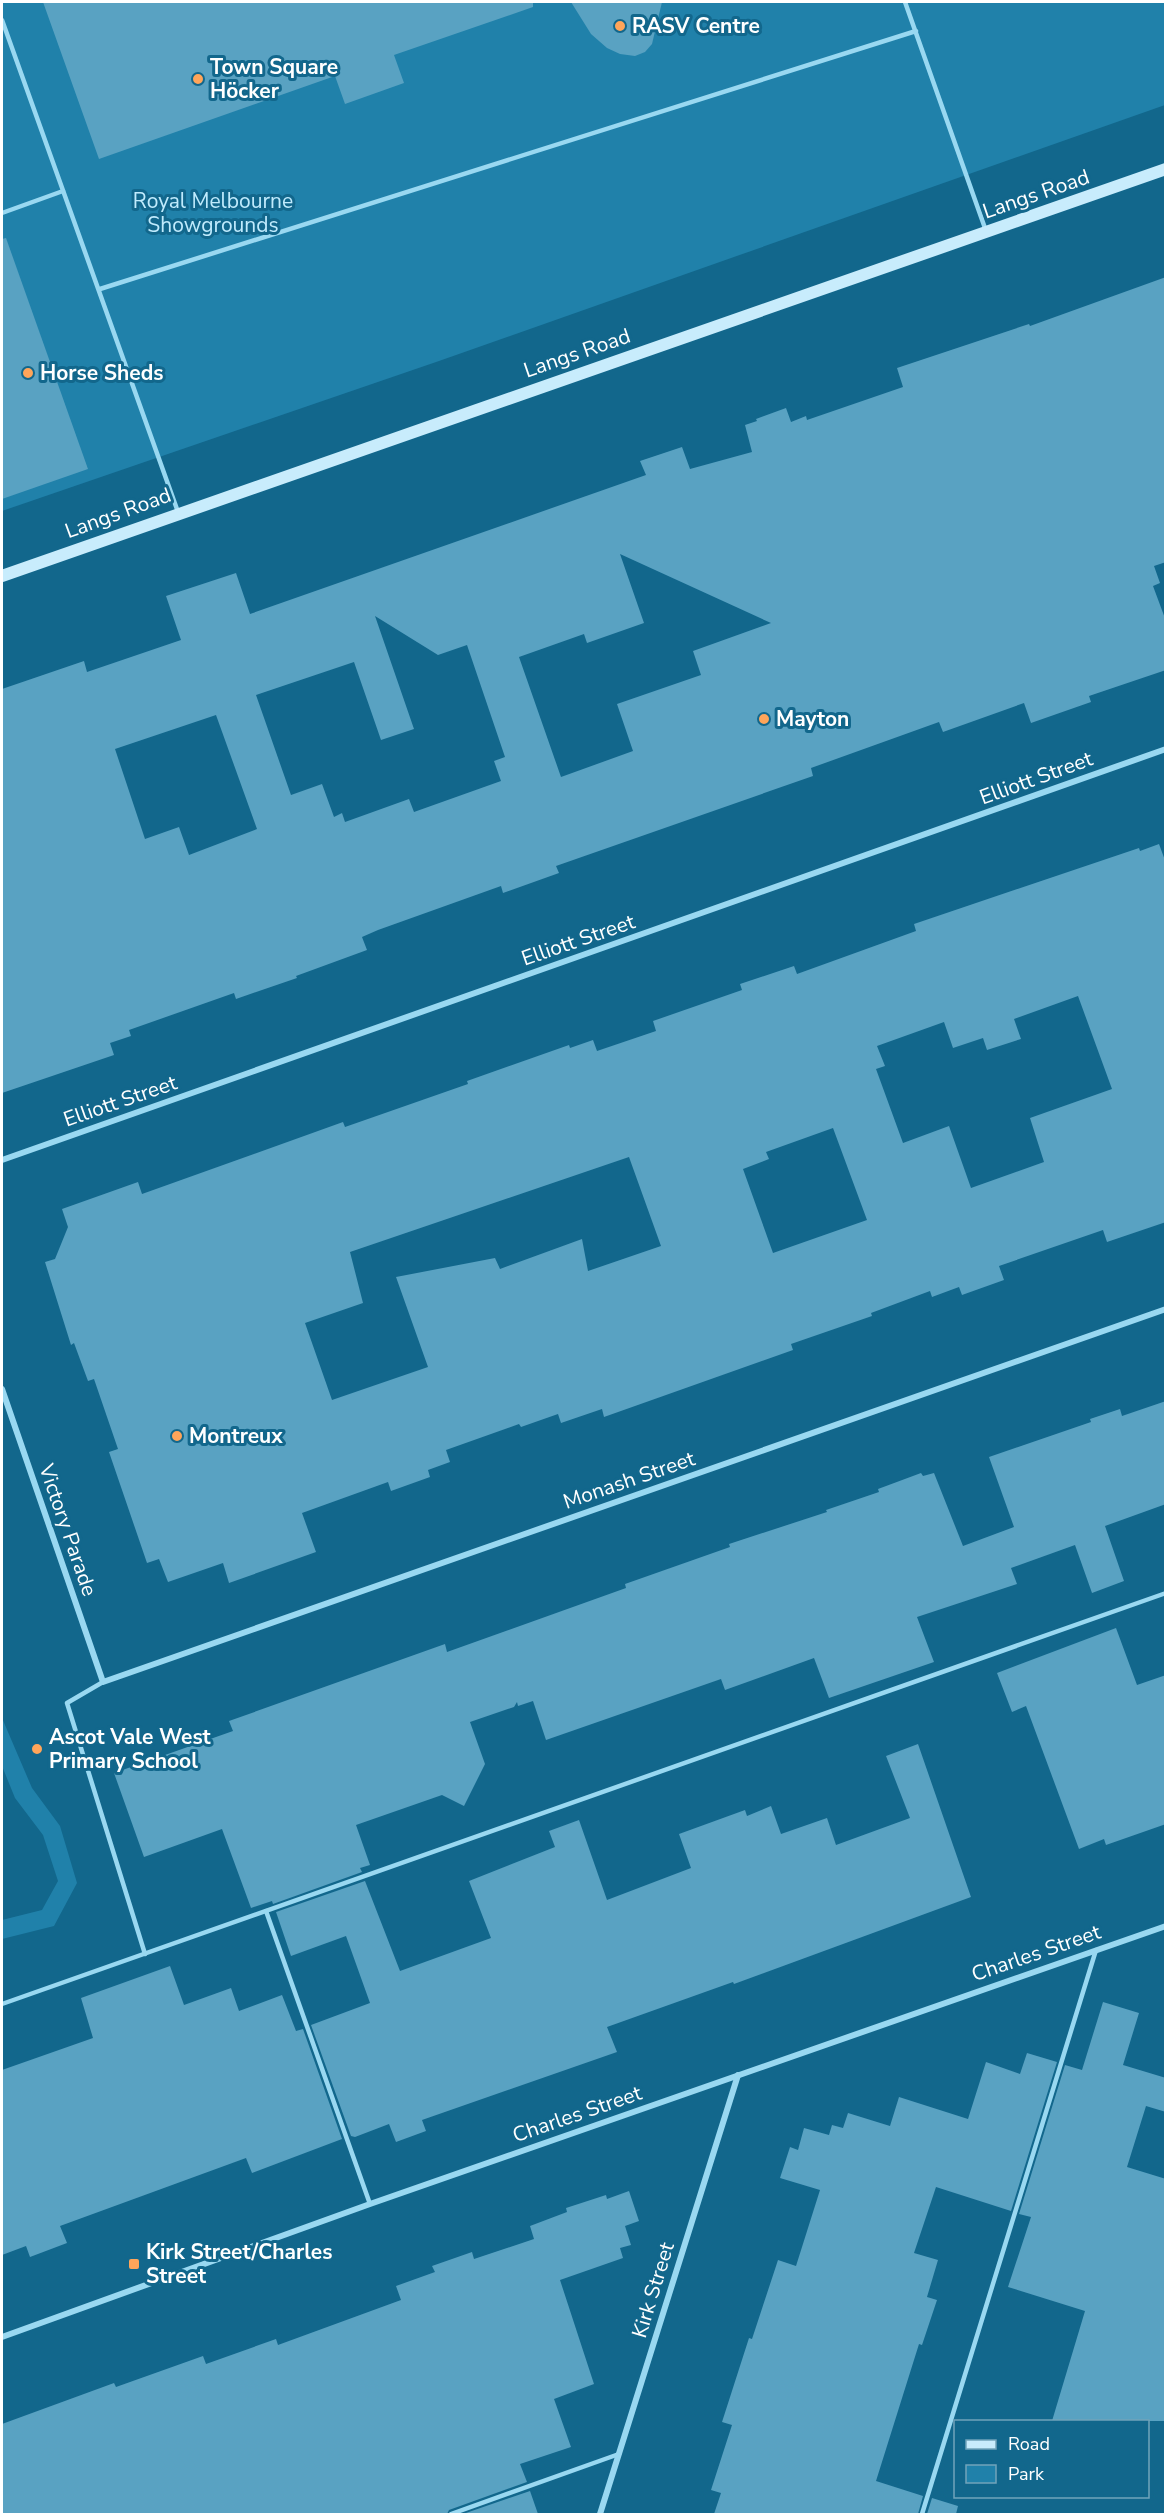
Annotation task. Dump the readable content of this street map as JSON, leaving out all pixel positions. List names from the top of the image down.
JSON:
{
  "streets": {
    "main road": ["Langs Road"],
    "street": [
      "Elliott Street",
      "Monash Street",
      "Victory Parade",
      "Charles Street",
      "Kirk Street"
    ]
  },
  "crossings": [
    ["Monash Street", "Victory Parade"],
    ["Charles Street", "Kirk Street"]
  ],
  "parks": ["Royal Melbourne Showgrounds"],
  "places": {
    "other": [
      "RASV Centre",
      "Town Square Höcker",
      "Horse Sheds",
      "Mayton",
      "Montreux",
      "Ascot Vale West Primary School"
    ],
    "transit": ["Kirk Street/Charles Street"]
  },
  "legend": ["Road", "Park"]
}
